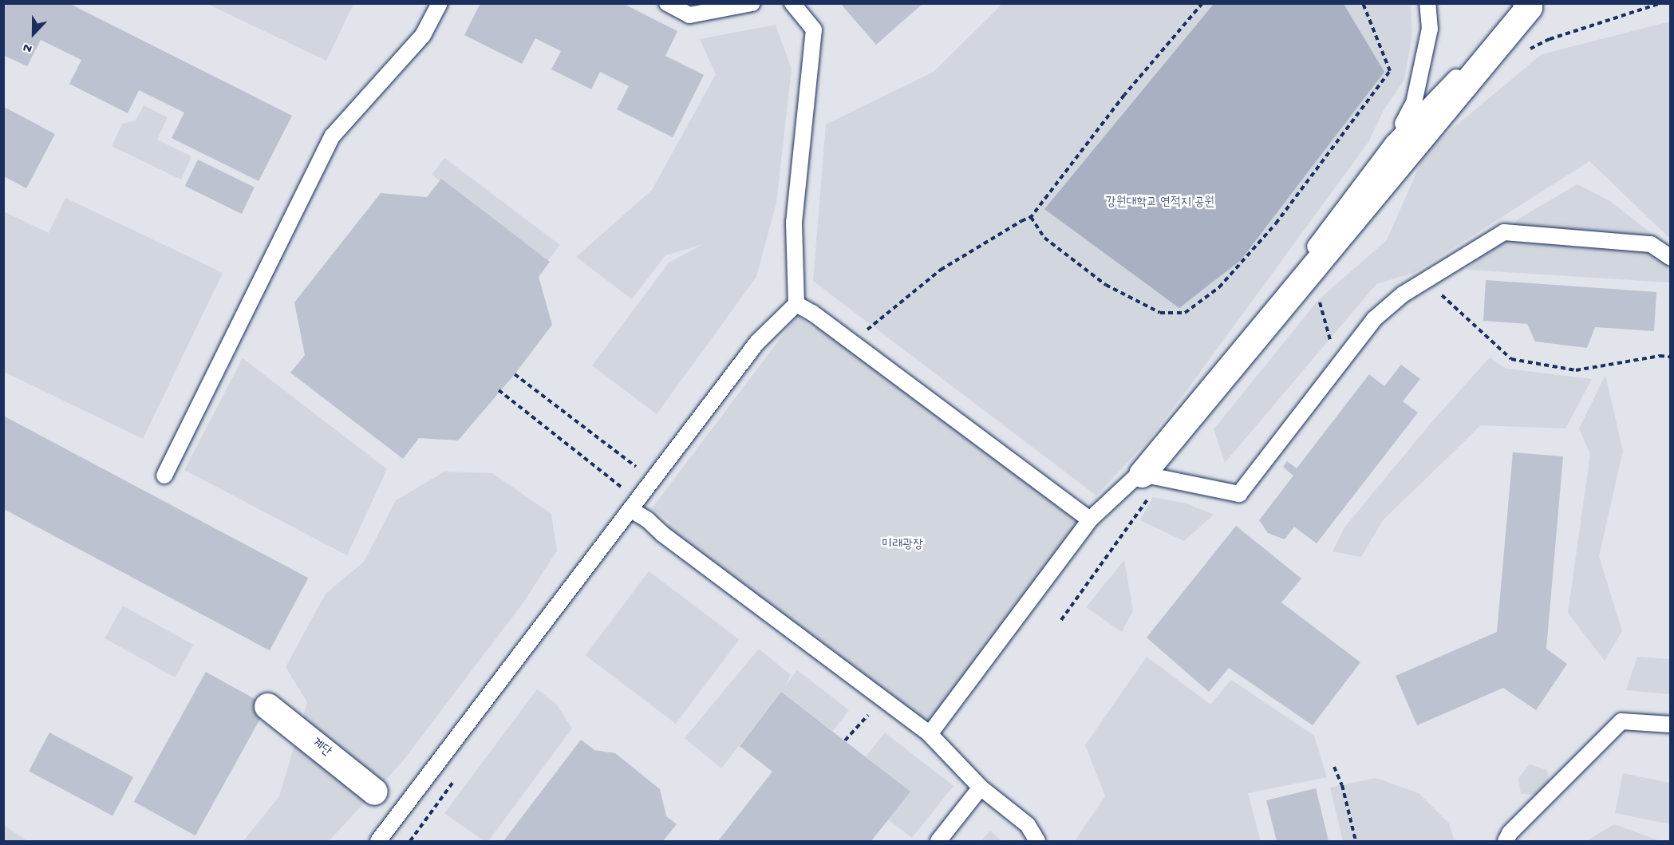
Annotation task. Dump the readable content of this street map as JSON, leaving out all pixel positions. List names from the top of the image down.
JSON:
{
  "streets": {
    "street": ["계단"]
  },
  "parks": ["강원대학교 연적지 공원", "미래광장"],
  "north": "bottom"
}
